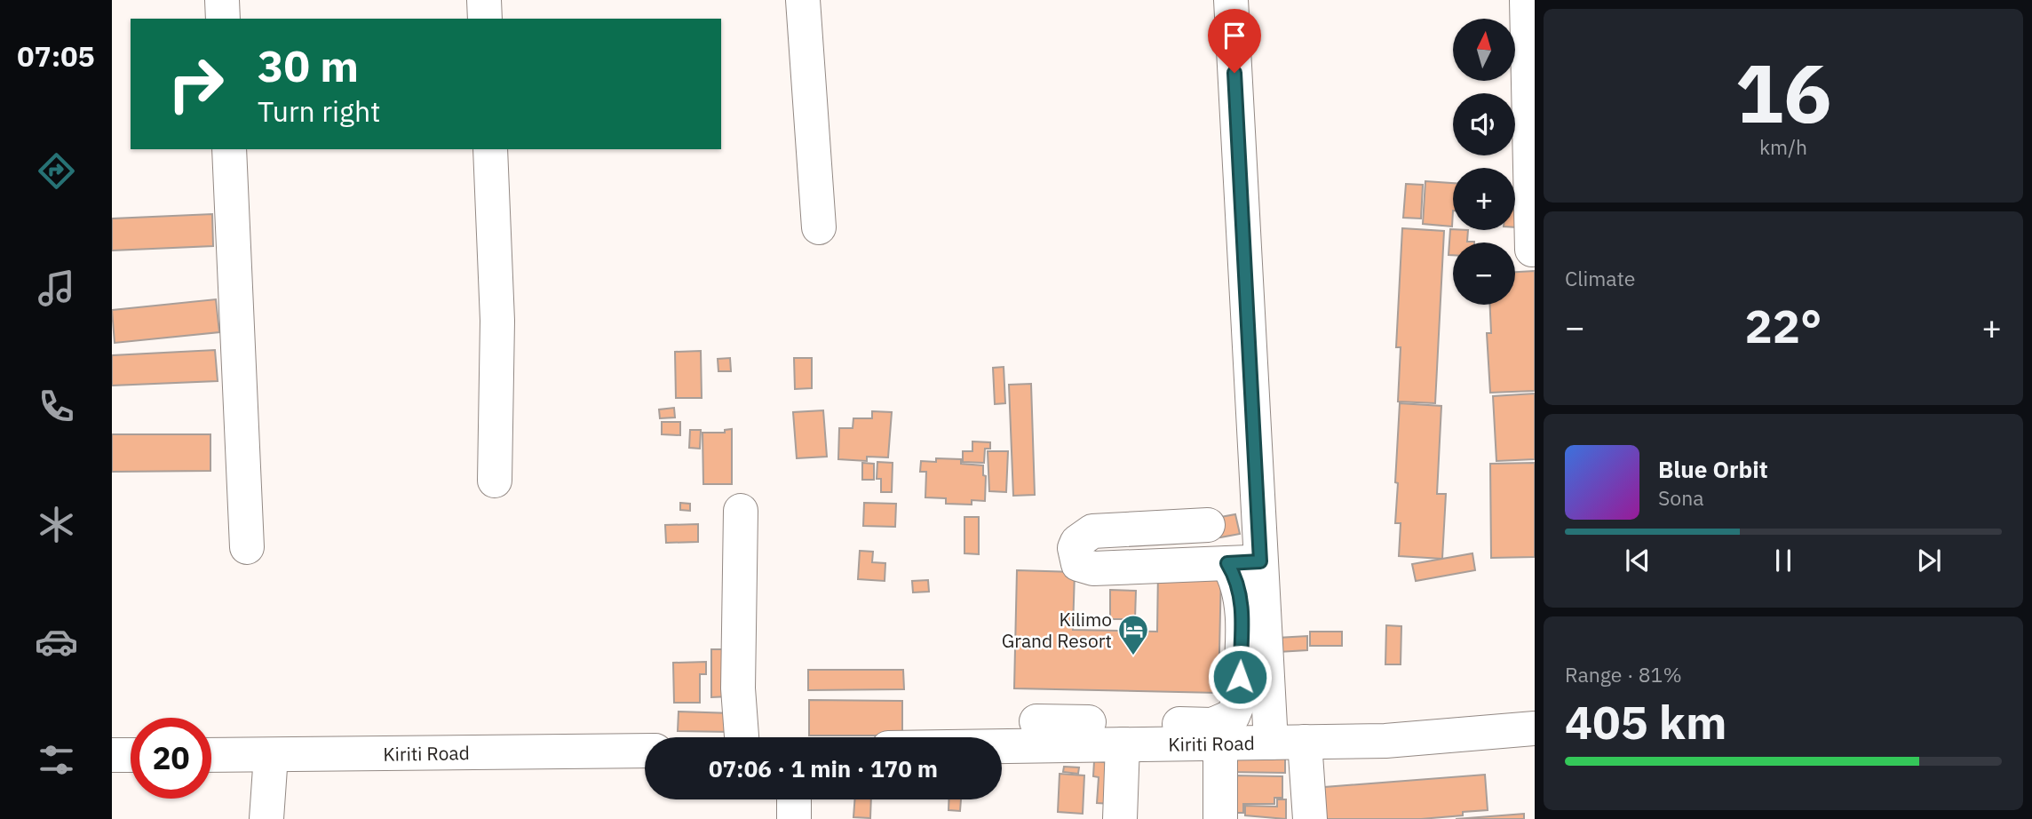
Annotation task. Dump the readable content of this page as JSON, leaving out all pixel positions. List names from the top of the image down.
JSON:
{
  "streets": {
    "street": ["Kiriti Road"]
  },
  "places": {
    "hotel": ["Kilimo Grand Resort"]
  },
  "north": "top",
  "page": {
    "tabs": "07:05",
    "tile": [
      ["16", "km/h"],
      "Climate",
      ["Range · 81%", "405 km"]
    ],
    "map_buttons": ["+", "−"],
    "turn": ["30 m", "Turn right"],
    "heat": ["−", "22°", "+"],
    "song": ["Blue Orbit", "Sona"],
    "limit": "20",
    "trip": "07:06 · 1 min · 170 m"
  }
}
